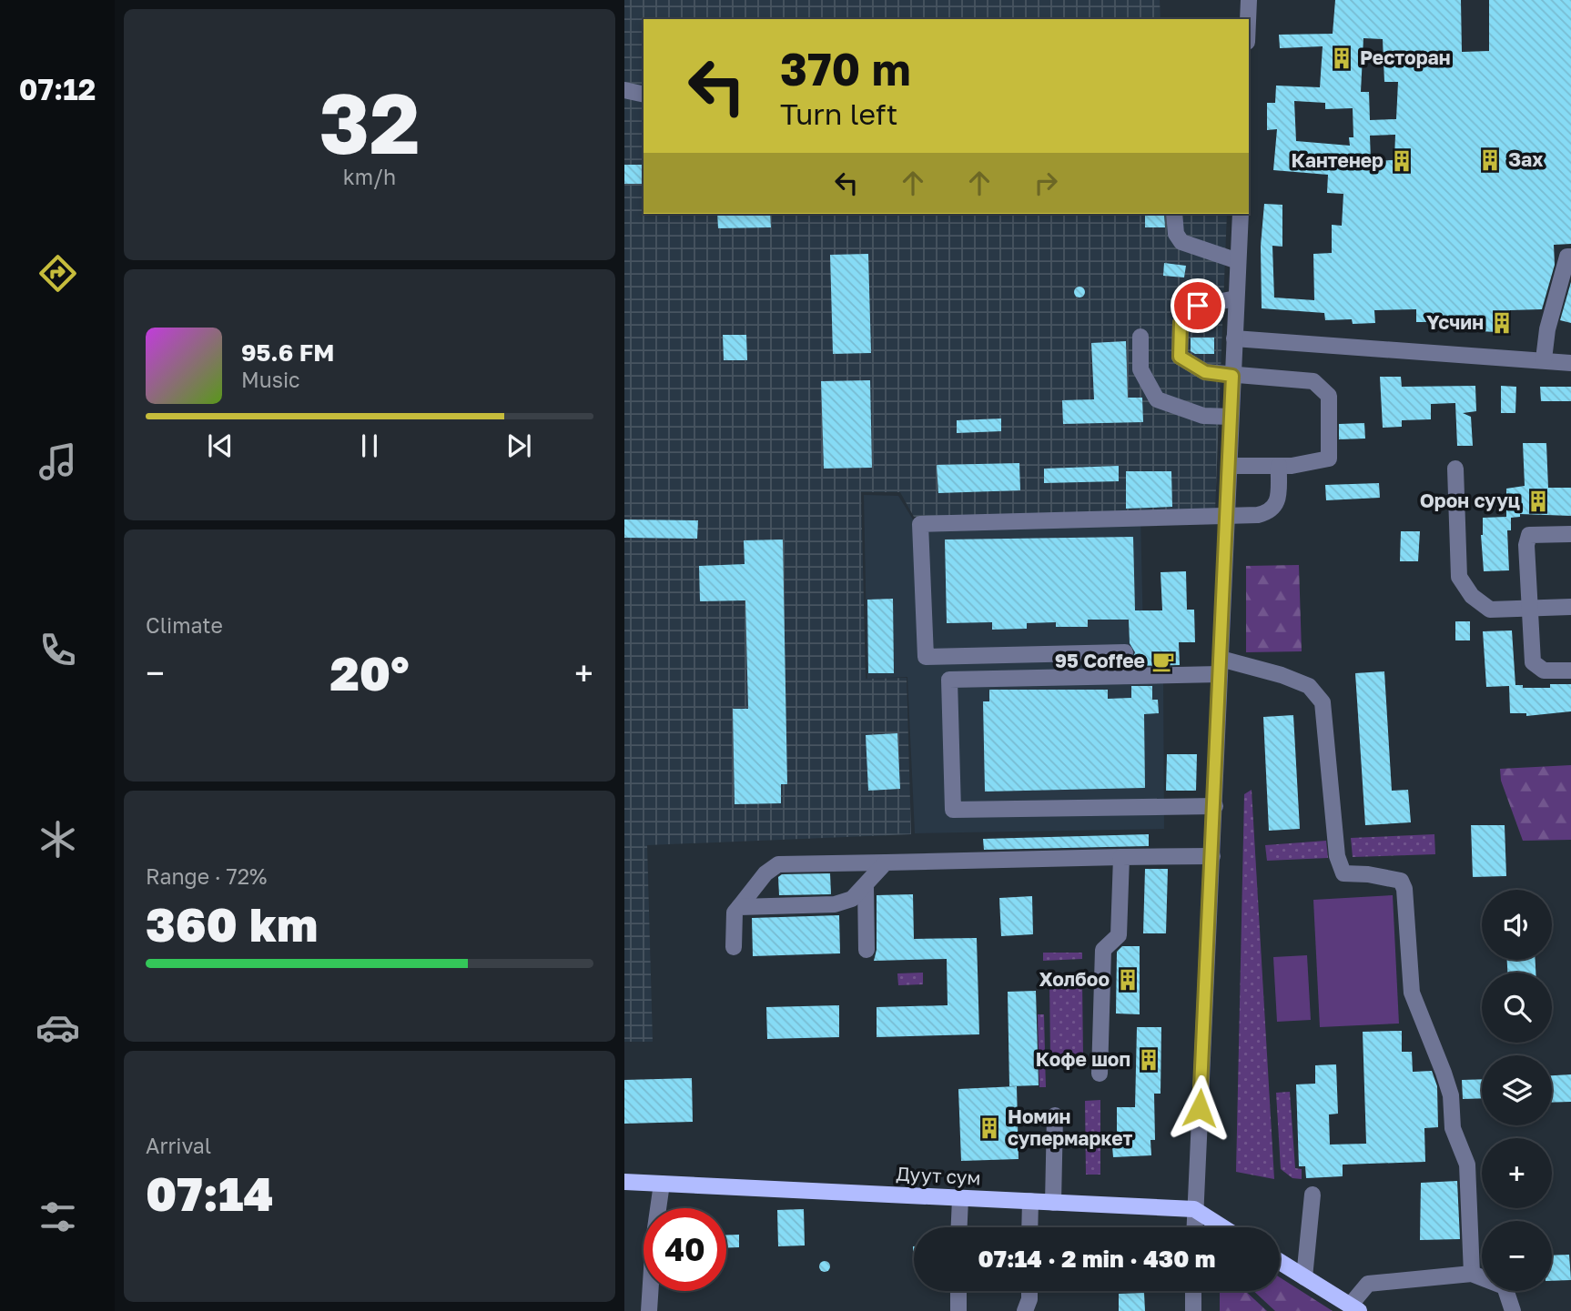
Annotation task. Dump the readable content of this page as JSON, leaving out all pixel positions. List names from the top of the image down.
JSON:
{
  "streets": {
    "main road": ["Дуут сум"]
  },
  "places": {
    "building": [
      "Ресторан",
      "Зах",
      "Кантенер",
      "Үсчин",
      "Орон сууц",
      "Холбоо",
      "Кофе шоп",
      "Номин супермаркет"
    ],
    "cafe": ["95 Coffee"]
  },
  "page": {
    "tabs": "07:12",
    "tile": [
      ["32", "km/h"],
      "Climate",
      ["Range · 72%", "360 km"],
      ["Arrival", "07:14"]
    ],
    "turn": ["370 m", "Turn left"],
    "song": ["95.6 FM", "Music"],
    "heat": ["−", "20°", "+"],
    "map_buttons": ["+", "−"],
    "limit": "40",
    "trip": "07:14 · 2 min · 430 m"
  }
}
